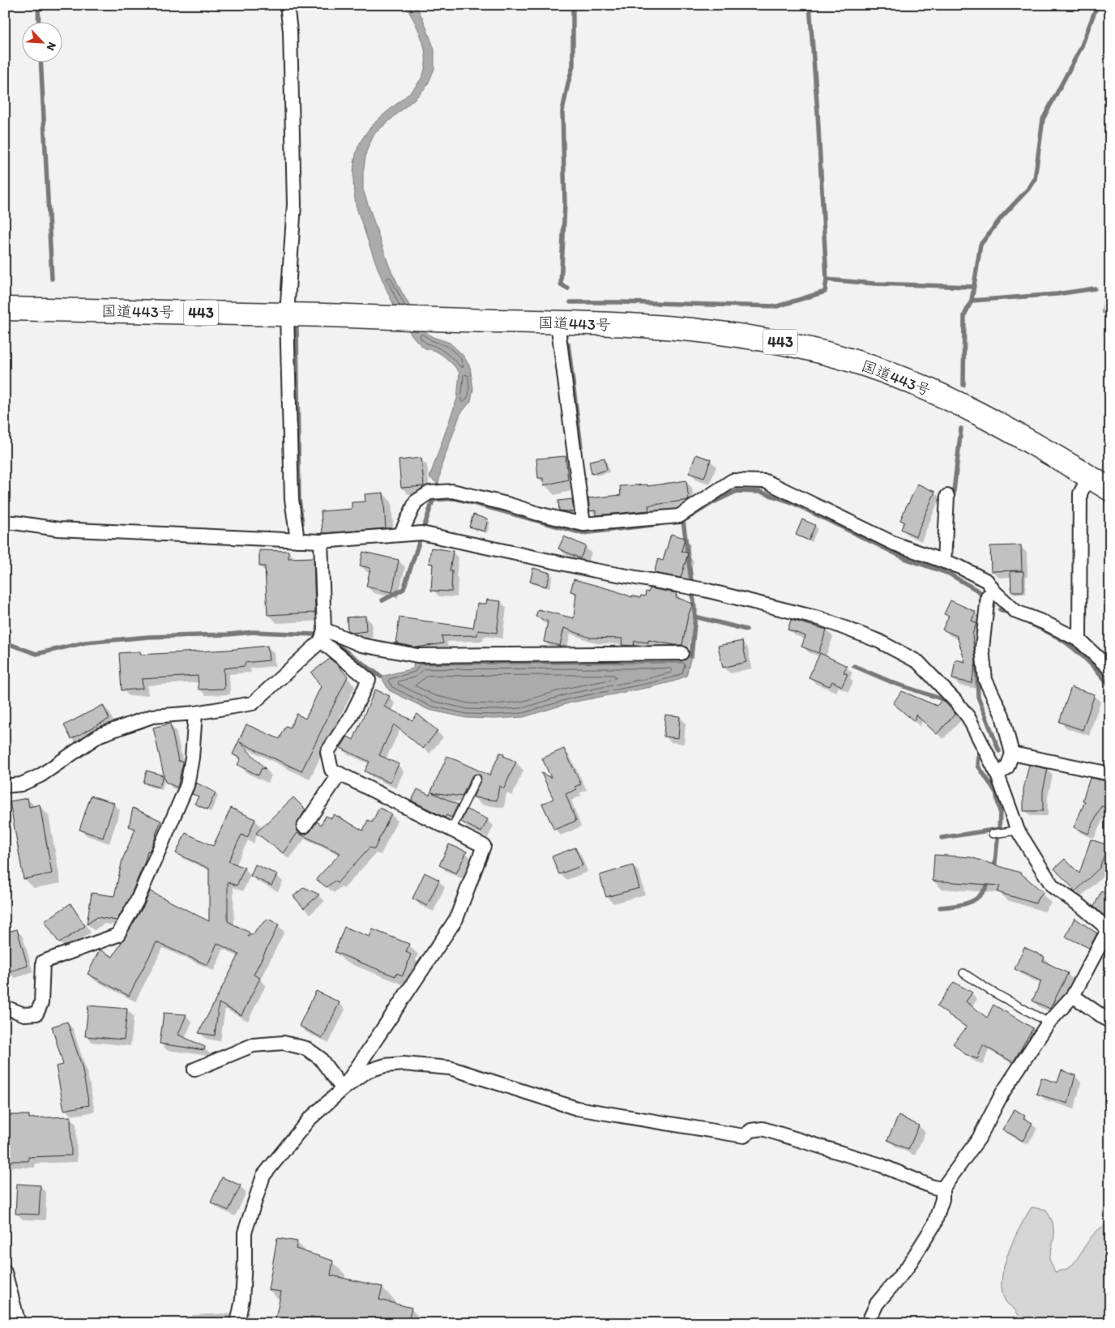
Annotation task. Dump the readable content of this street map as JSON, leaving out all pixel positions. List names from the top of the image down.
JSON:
{
  "streets": {
    "highway": ["国道443号", "443"]
  },
  "north": "bottom right"
}
